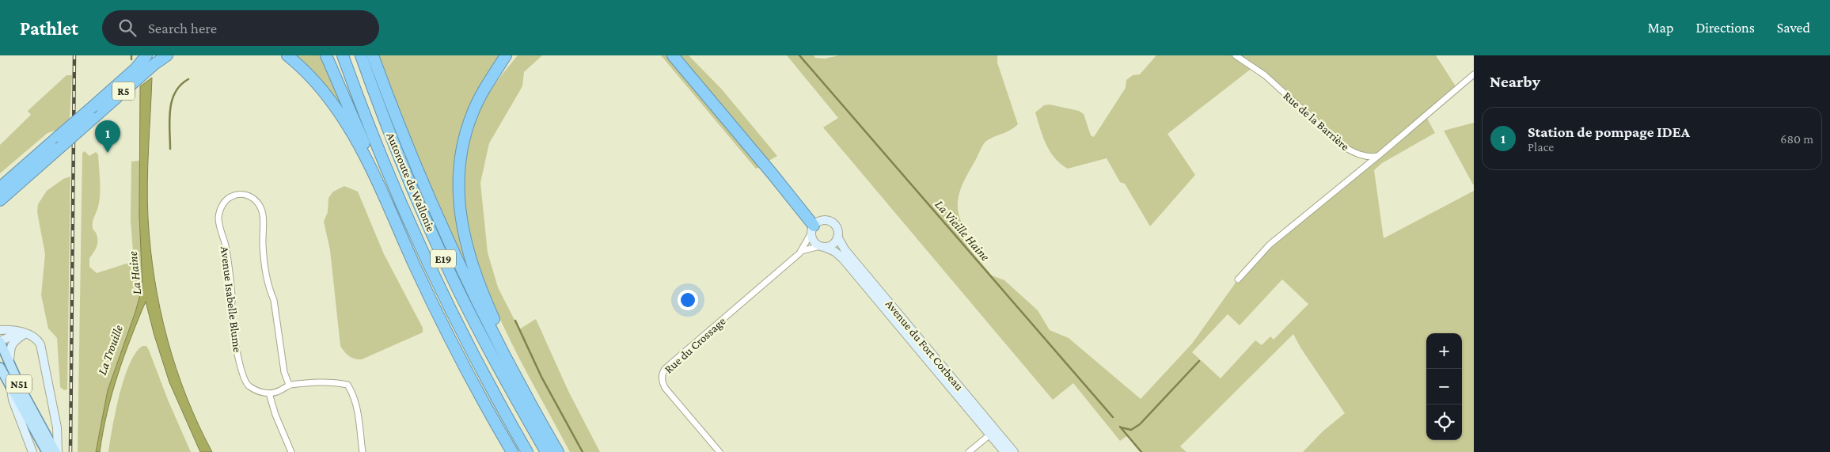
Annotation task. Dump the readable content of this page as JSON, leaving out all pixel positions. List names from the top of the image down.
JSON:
{
  "streets": {
    "highway": ["R5", "Autoroute de Wallonie", "E19"],
    "main road": ["N51"],
    "street": [
      "Rue de la Barrière",
      "Avenue Isabelle Blume",
      "Rue du Crossage",
      "Avenue du Fort Corbeau"
    ]
  },
  "water": ["La Vieille Haine", "La Haine", "La Trouille"],
  "page": {
    "header": "Pathlet",
    "search": "Search here",
    "nav": ["Map", "Directions", "Saved"],
    "heading": "Nearby",
    "list": [
      {
        "mark": "1",
        "name": "Station de pompage IDEA",
        "note": "Place",
        "value": "680 m"
      }
    ],
    "pins": "1",
    "map_buttons": ["+", "−"]
  }
}
